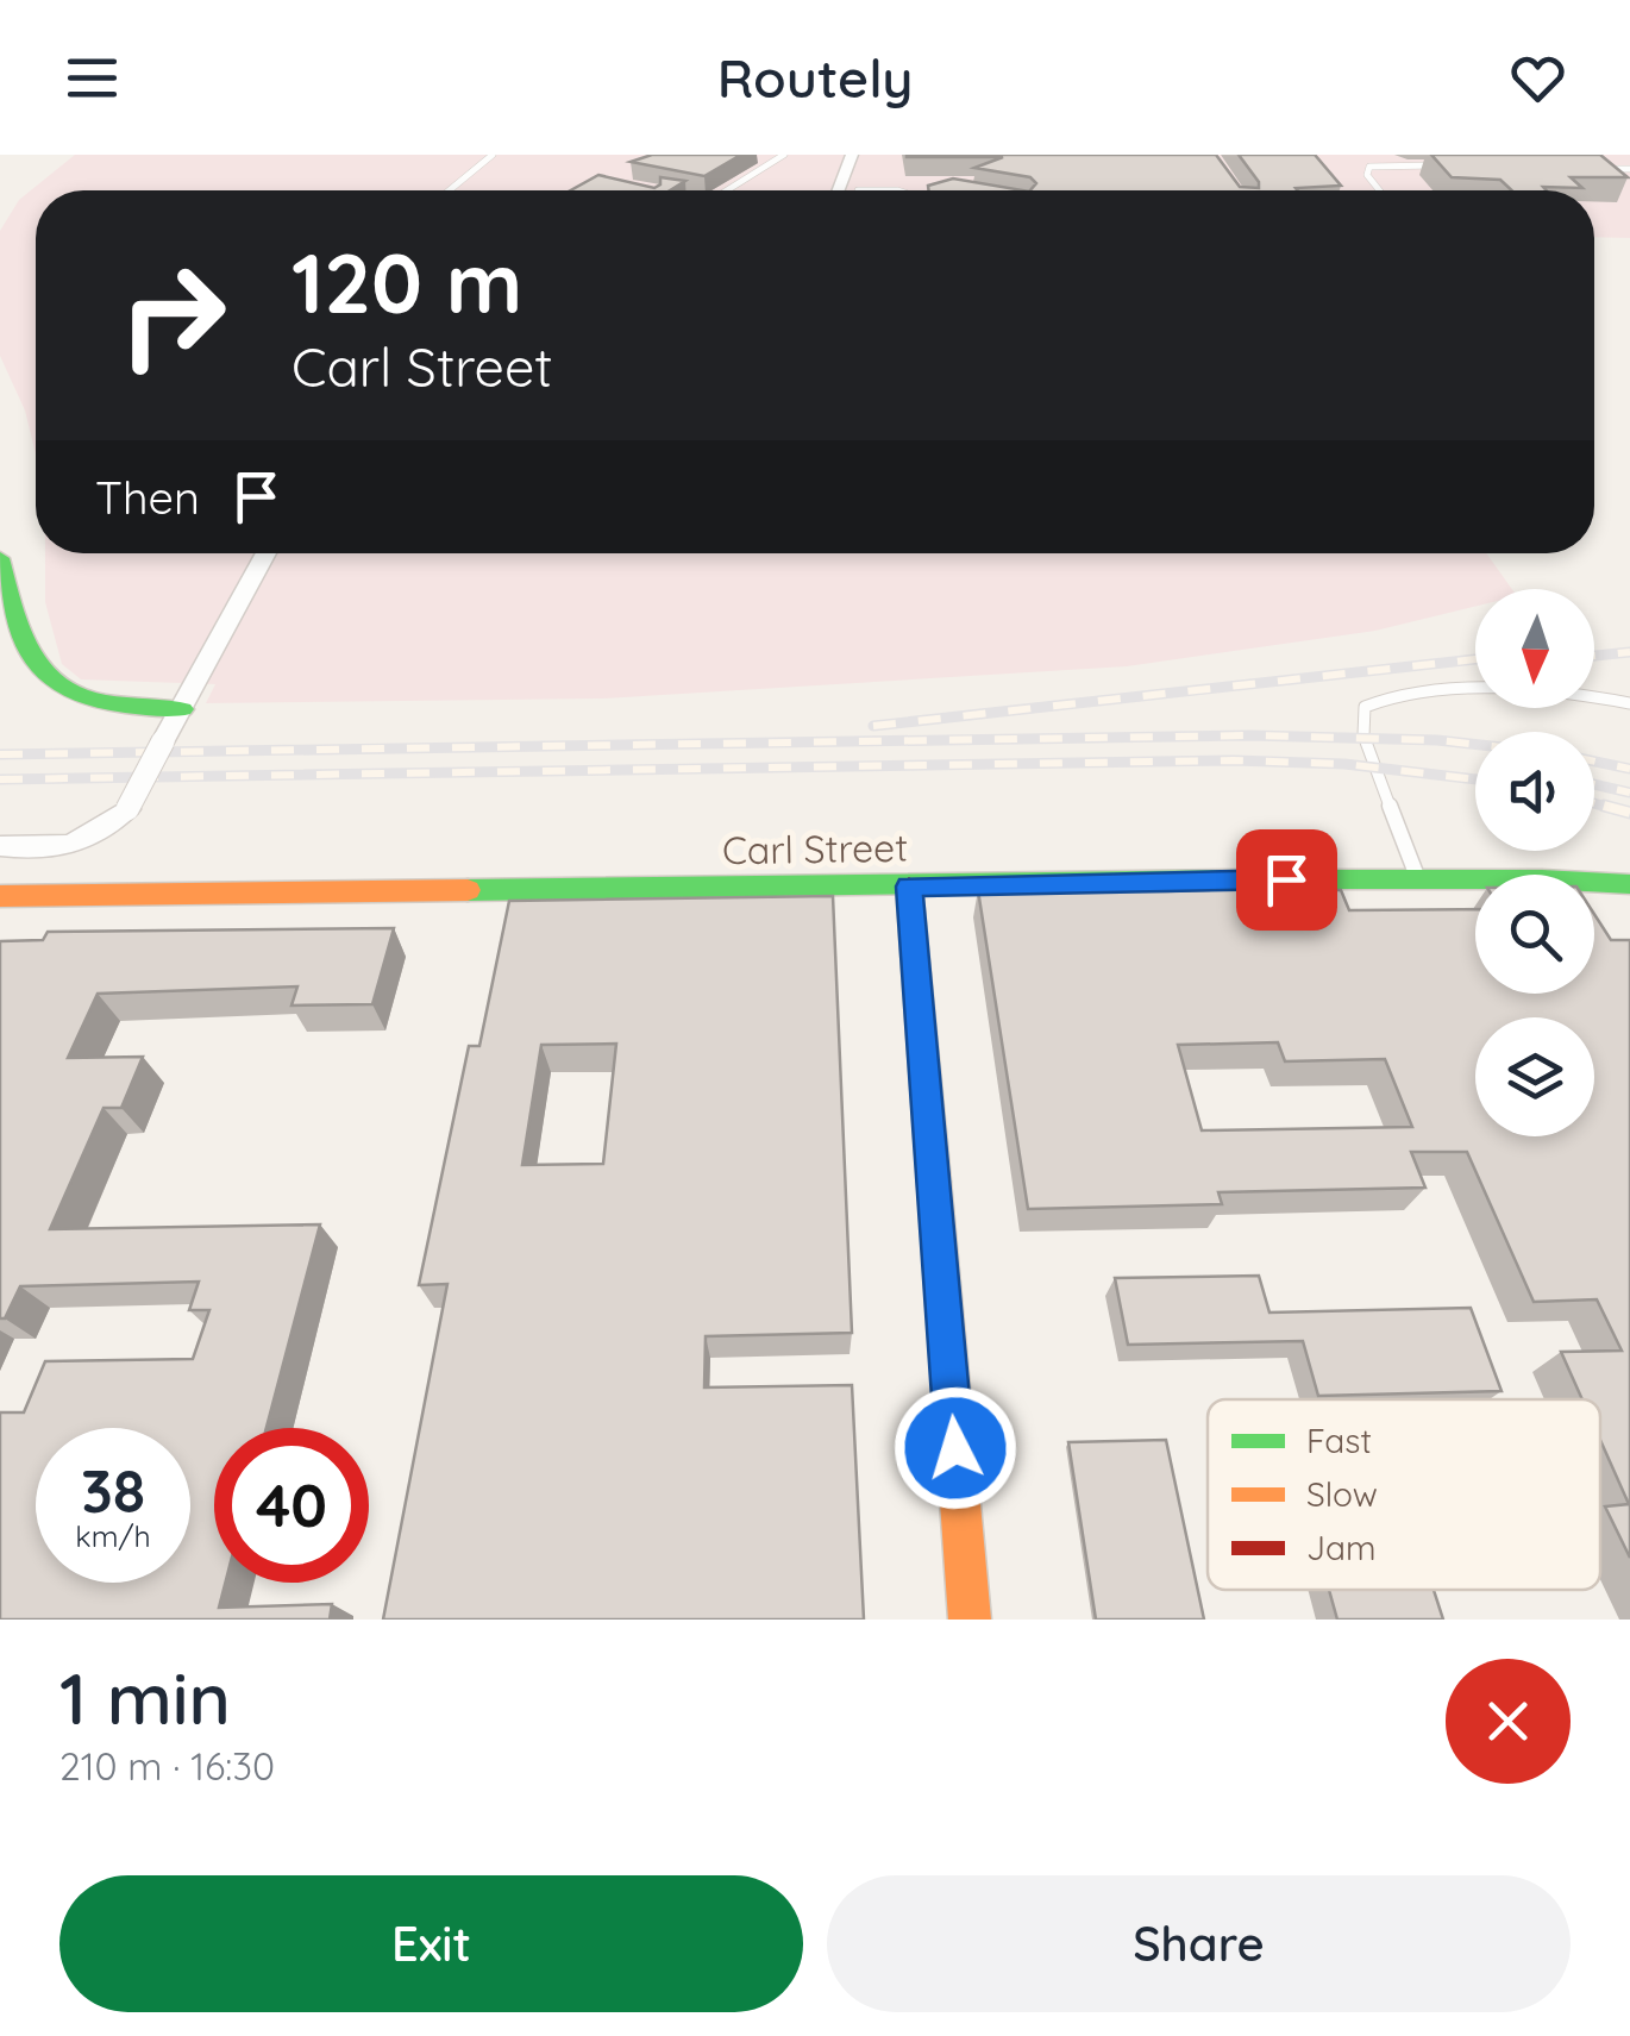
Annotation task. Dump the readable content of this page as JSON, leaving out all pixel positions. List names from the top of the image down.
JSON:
{
  "streets": {
    "street": ["Carl Street"]
  },
  "legend": ["Fast", "Slow", "Jam"],
  "north": "bottom",
  "page": {
    "header": "Routely",
    "turn": ["120 m", "Carl Street"],
    "then": "Then",
    "speed": "38 km/h",
    "limit": "40",
    "heading": ["1 min", "210 m · 16:30"],
    "buttons": ["Exit", "Share"]
  }
}
